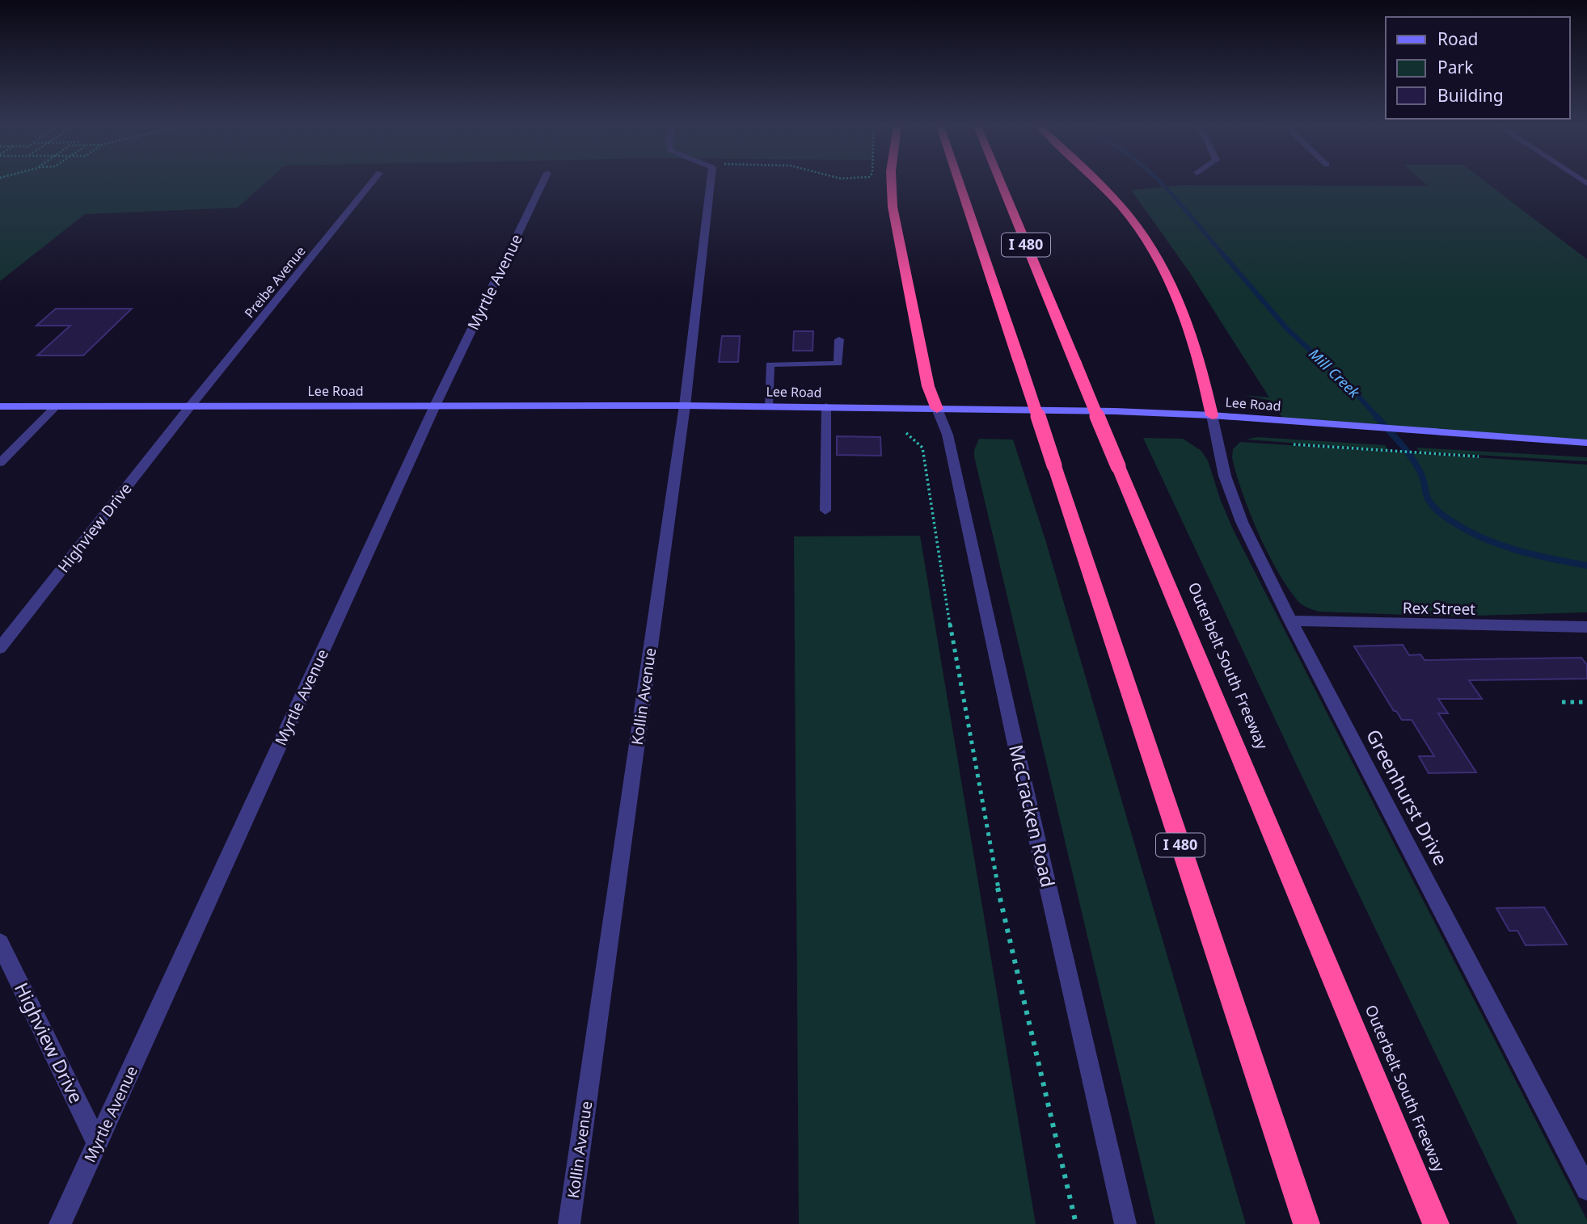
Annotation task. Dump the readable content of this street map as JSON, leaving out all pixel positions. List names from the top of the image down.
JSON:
{
  "streets": {
    "highway": ["I 480", "Outerbelt South Freeway"],
    "main road": ["Lee Road"],
    "street": [
      "Preibe Avenue",
      "Myrtle Avenue",
      "Highview Drive",
      "Rex Street",
      "Kollin Avenue",
      "Greenhurst Drive",
      "McCracken Road"
    ]
  },
  "crossings": [
    ["Preibe Avenue", "Lee Road"],
    ["Preibe Avenue", "Highview Drive"],
    ["Myrtle Avenue", "Lee Road"],
    ["Myrtle Avenue", "Highview Drive"],
    ["Lee Road", "Highview Drive"],
    ["Lee Road", "Kollin Avenue"],
    ["Lee Road", "Greenhurst Drive"],
    ["Lee Road", "McCracken Road"],
    ["Rex Street", "Greenhurst Drive"]
  ],
  "water": ["Mill Creek"],
  "legend": ["Road", "Park", "Building"]
}
